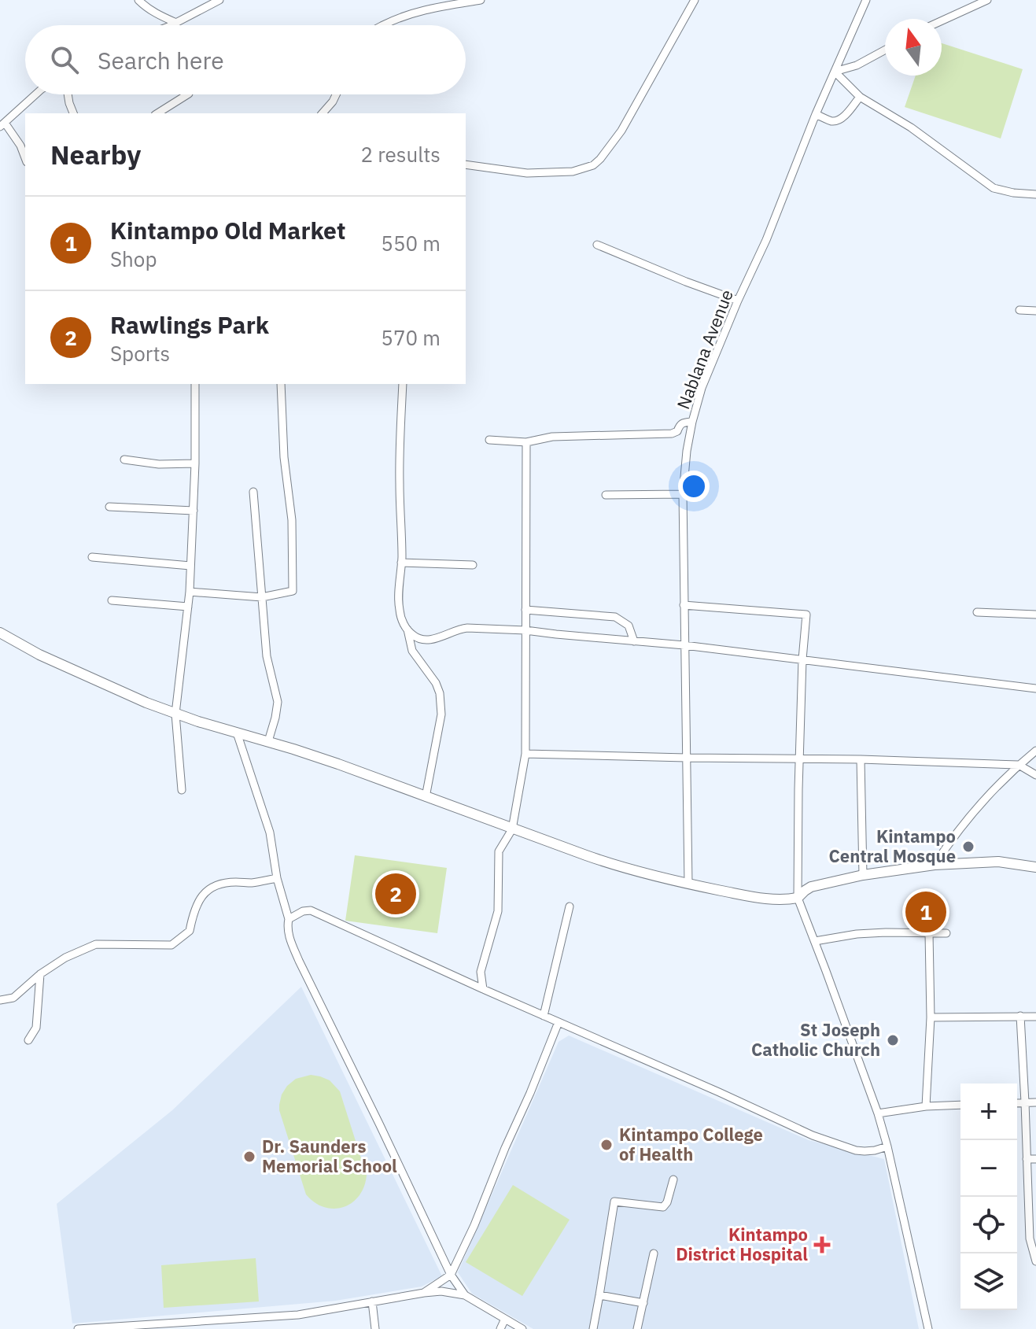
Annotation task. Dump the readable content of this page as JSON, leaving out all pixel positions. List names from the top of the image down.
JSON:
{
  "streets": {
    "street": ["Nablana Avenue"]
  },
  "places": {
    "other": [
      "Kintampo Central Mosque",
      "St Joseph Catholic Church",
      "Kintampo College of Health",
      "Dr. Saunders Memorial School"
    ],
    "health": ["Kintampo District Hospital"]
  },
  "north": "top",
  "page": {
    "search": "Search here",
    "heading": ["Nearby", "2 results"],
    "list": [
      {
        "mark": "1",
        "name": "Kintampo Old Market",
        "note": "Shop",
        "value": "550 m"
      },
      {
        "mark": "2",
        "name": "Rawlings Park",
        "note": "Sports",
        "value": "570 m"
      }
    ],
    "pins": ["2", "1"],
    "map_buttons": ["+", "−"]
  }
}
